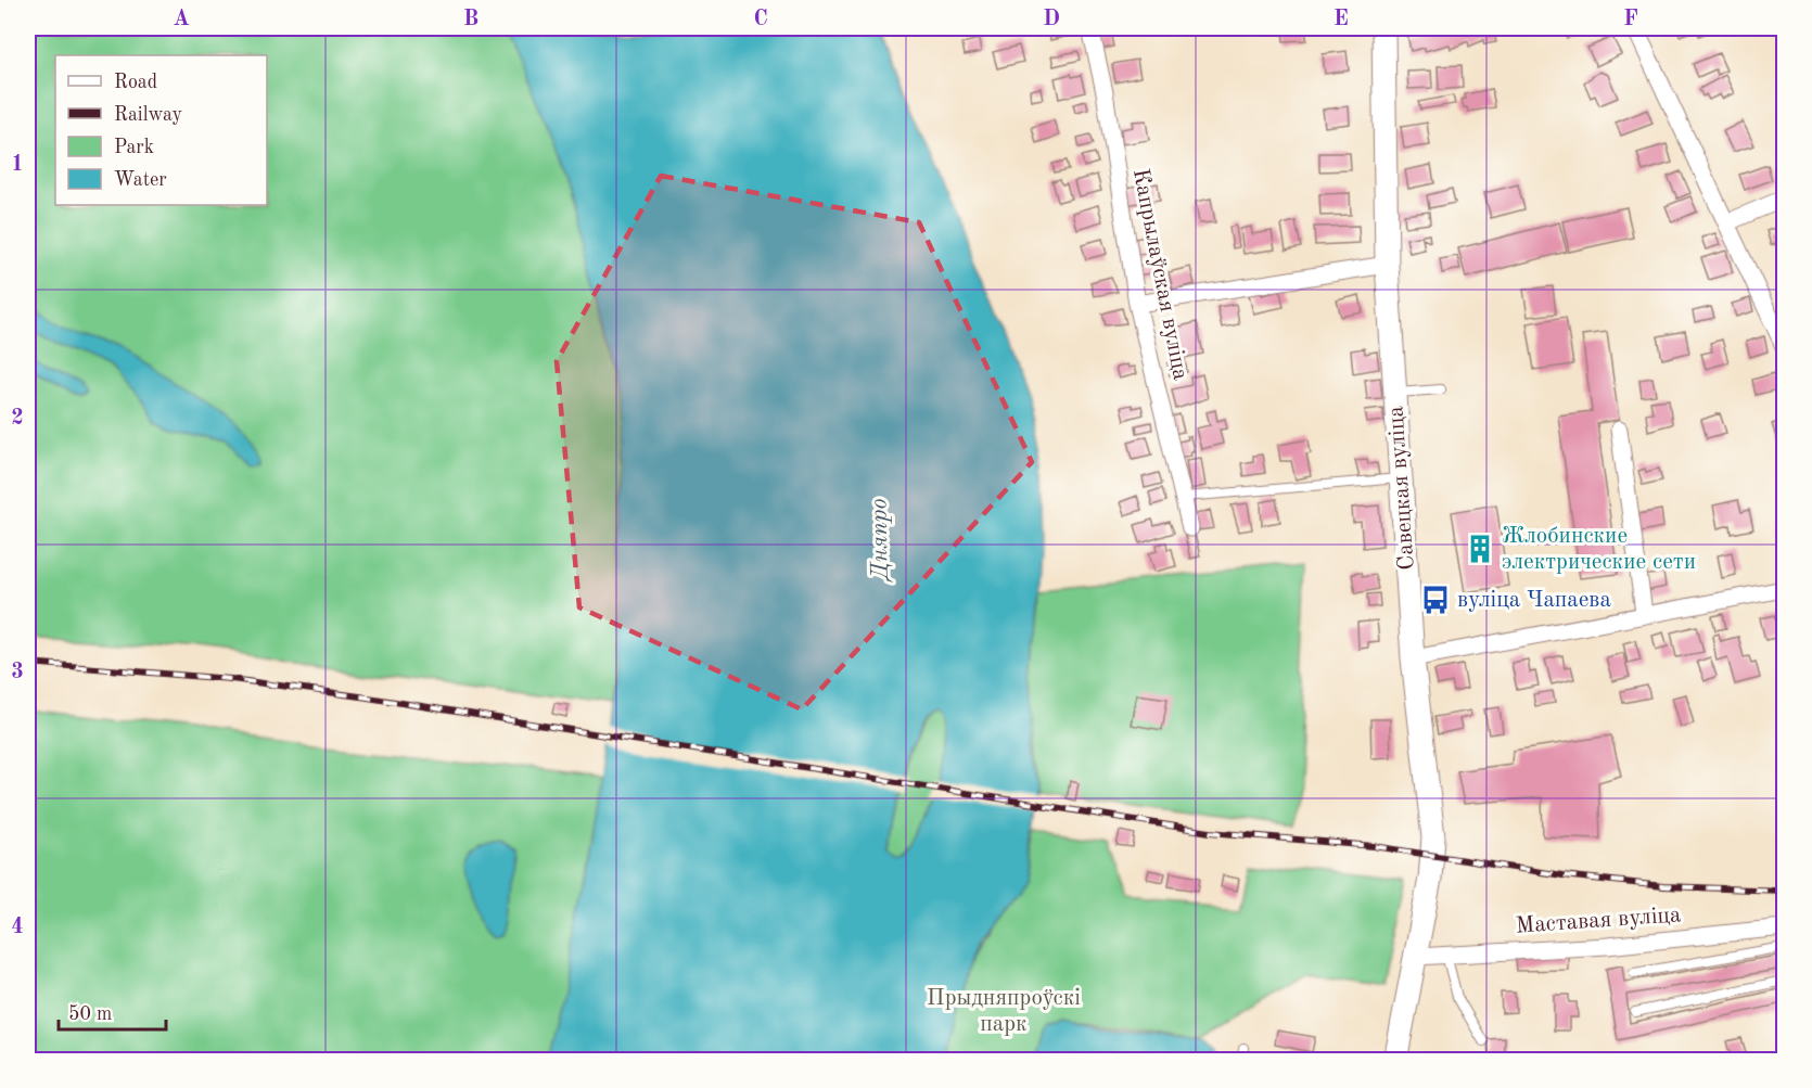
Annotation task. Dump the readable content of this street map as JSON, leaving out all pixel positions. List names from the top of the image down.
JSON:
{
  "streets": {
    "main road": ["Савецкая вуліца"],
    "street": ["Капрылаўская вуліца", "Маставая вуліца"]
  },
  "crossings": [
    ["Савецкая вуліца", "Маставая вуліца"]
  ],
  "water": ["Дняпро"],
  "parks": ["Прыдняпроўскі парк"],
  "places": {
    "building": ["Жлобинские электрические сети"],
    "bus stop": ["вуліца Чапаева"]
  },
  "legend": [
    "Road",
    "Railway",
    "Park",
    "Water"
  ],
  "scale_bar": "50 m",
  "grid": {
    "columns": [
      "A",
      "B",
      "C",
      "D",
      "E",
      "F"
    ],
    "rows": [
      "1",
      "2",
      "3",
      "4"
    ]
  }
}
